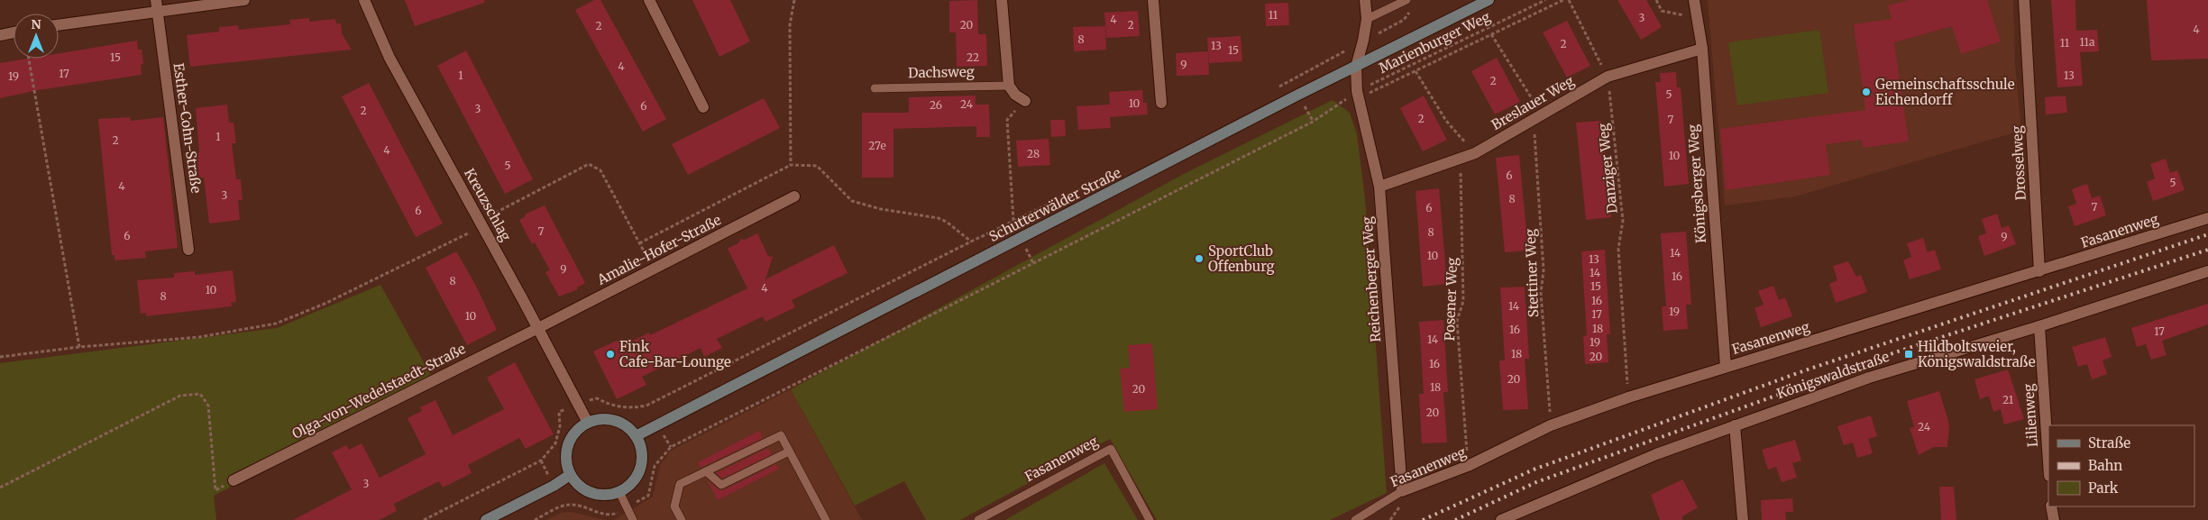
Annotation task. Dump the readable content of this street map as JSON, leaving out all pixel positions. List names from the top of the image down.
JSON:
{
  "streets": {
    "main road": ["Schutterwälder Straße"],
    "street": [
      "Breslauer Weg",
      "Esther-Cohn-Straße",
      "Drosselweg",
      "Königsberger Weg",
      "Kreuzschlag",
      "Fasanenweg",
      "Amalie-Hofer-Straße",
      "Reichenberger Weg",
      "Königswaldstraße",
      "Olga-von-Wedelstaedt-Straße",
      "Lilienweg"
    ],
    "lane": ["Dachsweg"],
    "path": [
      "Marienburger Weg",
      "Danziger Weg",
      "Stettiner Weg",
      "Posener Weg"
    ]
  },
  "crossings": [
    ["Marienburger Weg", "Reichenberger Weg"],
    ["Breslauer Weg", "Danziger Weg"],
    ["Breslauer Weg", "Königsberger Weg"],
    ["Breslauer Weg", "Stettiner Weg"],
    ["Breslauer Weg", "Reichenberger Weg"],
    ["Breslauer Weg", "Posener Weg"],
    ["Drosselweg", "Fasanenweg"],
    ["Danziger Weg", "Fasanenweg"],
    ["Königsberger Weg", "Fasanenweg"],
    ["Kreuzschlag", "Schutterwälder Straße"],
    ["Kreuzschlag", "Amalie-Hofer-Straße"],
    ["Kreuzschlag", "Olga-von-Wedelstaedt-Straße"],
    ["Schutterwälder Straße", "Reichenberger Weg"],
    ["Fasanenweg", "Stettiner Weg"],
    ["Fasanenweg", "Reichenberger Weg"],
    ["Fasanenweg", "Posener Weg"],
    ["Amalie-Hofer-Straße", "Olga-von-Wedelstaedt-Straße"],
    ["Königswaldstraße", "Lilienweg"]
  ],
  "places": {
    "other": ["Gemeinschaftsschule Eichendorff", "SportClub Offenburg", "Fink Cafe-Bar-Lounge"],
    "transit": ["Hildboltsweier, Königswaldstraße"]
  },
  "house_numbers": [
    "11",
    "3",
    "4",
    "20",
    "2",
    "2",
    "4",
    "8",
    "11a",
    "11",
    "2",
    "13",
    "15",
    "15",
    "22",
    "9",
    "4",
    "17",
    "1",
    "13",
    "19",
    "2",
    "5",
    "10",
    "24",
    "26",
    "6",
    "3",
    "2",
    "2",
    "7",
    "1",
    "2",
    "27e",
    "4",
    "28",
    "10",
    "5",
    "6",
    "5",
    "4",
    "3",
    "8",
    "7",
    "6",
    "6",
    "7",
    "8",
    "6",
    "9",
    "14",
    "10",
    "13",
    "9",
    "14",
    "16",
    "8",
    "15",
    "4",
    "10",
    "8",
    "16",
    "14",
    "19",
    "17",
    "10",
    "18",
    "16",
    "17",
    "14",
    "19",
    "18",
    "20",
    "16",
    "20",
    "18",
    "20",
    "21",
    "20",
    "24",
    "3"
  ],
  "legend": ["Straße", "Bahn", "Park"],
  "north": "top"
}
